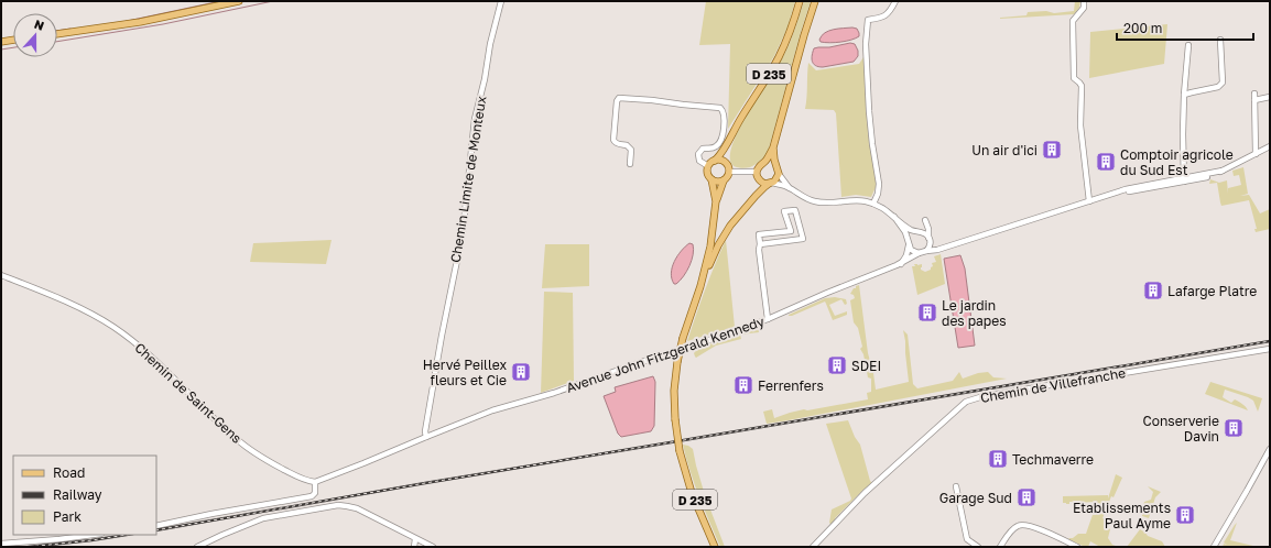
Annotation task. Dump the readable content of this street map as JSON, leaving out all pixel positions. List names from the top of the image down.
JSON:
{
  "streets": {
    "main road": ["D 235"],
    "street": [
      "Chemin Limite de Monteux",
      "Avenue John Fitzgerald Kennedy",
      "Chemin de Villefranche",
      "Chemin de Saint-Gens"
    ]
  },
  "crossings": [
    ["Chemin Limite de Monteux", "Avenue John Fitzgerald Kennedy"]
  ],
  "places": {
    "building": [
      "Un air d'ici",
      "Comptoir agricole du Sud Est",
      "Lafarge Platre",
      "Le jardin des papes",
      "SDEI",
      "Hervé Peillex fleurs et Cie",
      "Ferrenfers",
      "Conserverie Davin",
      "Techmaverre",
      "Garage Sud",
      "Etablissements Paul Ayme"
    ]
  },
  "legend": ["Road", "Railway", "Park"],
  "scale_bar": "200 m",
  "north": "top"
}
